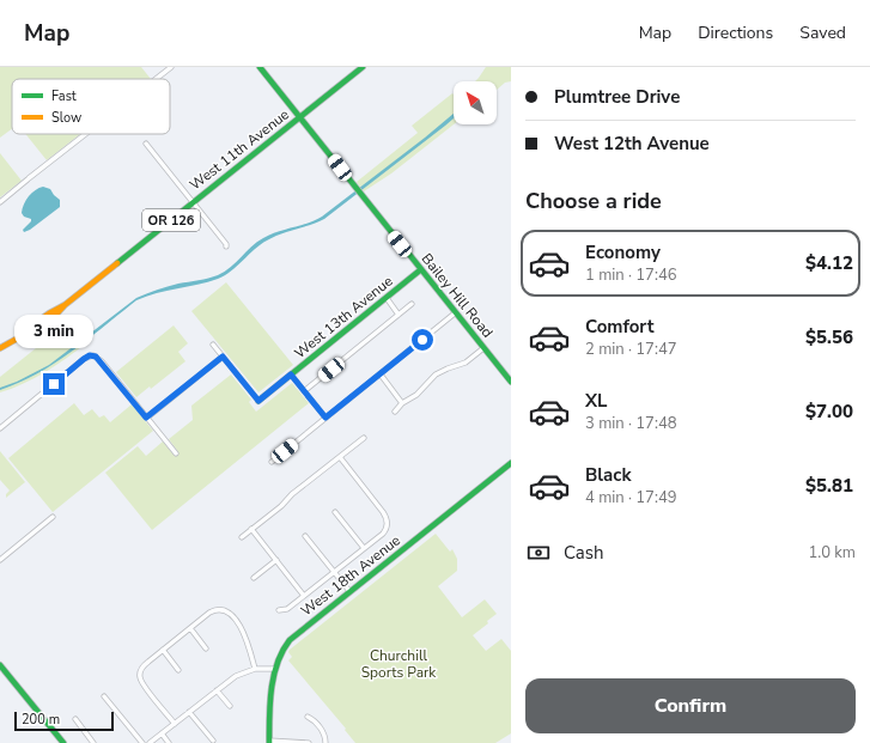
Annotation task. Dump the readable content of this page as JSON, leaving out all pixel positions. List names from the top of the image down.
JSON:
{
  "streets": {
    "main road": [
      "West 11th Avenue",
      "OR 126",
      "Bailey Hill Road",
      "West 13th Avenue",
      "West 18th Avenue"
    ]
  },
  "crossings": [
    ["West 11th Avenue", "Bailey Hill Road"],
    ["Bailey Hill Road", "West 13th Avenue"]
  ],
  "parks": ["Churchill Sports Park"],
  "legend": ["Fast", "Slow"],
  "scale_bar": "200 m",
  "north": "top left",
  "page": {
    "header": "Map",
    "nav": ["Map", "Directions", "Saved"],
    "banner": ["Plumtree Drive", "West 12th Avenue"],
    "heading": "Choose a ride",
    "list": [
      {
        "name": "Economy",
        "note": "1 min · 17:46",
        "value": "$4.12"
      },
      {
        "name": "Comfort",
        "note": "2 min · 17:47",
        "value": "$5.56"
      },
      {
        "name": "XL",
        "note": "3 min · 17:48",
        "value": "$7.00"
      },
      {
        "name": "Black",
        "note": "4 min · 17:49",
        "value": "$5.81"
      }
    ],
    "bubble": "3 min",
    "pay": ["Cash", "1.0 km"],
    "buttons": "Confirm",
    "scale": "200 m"
  }
}
